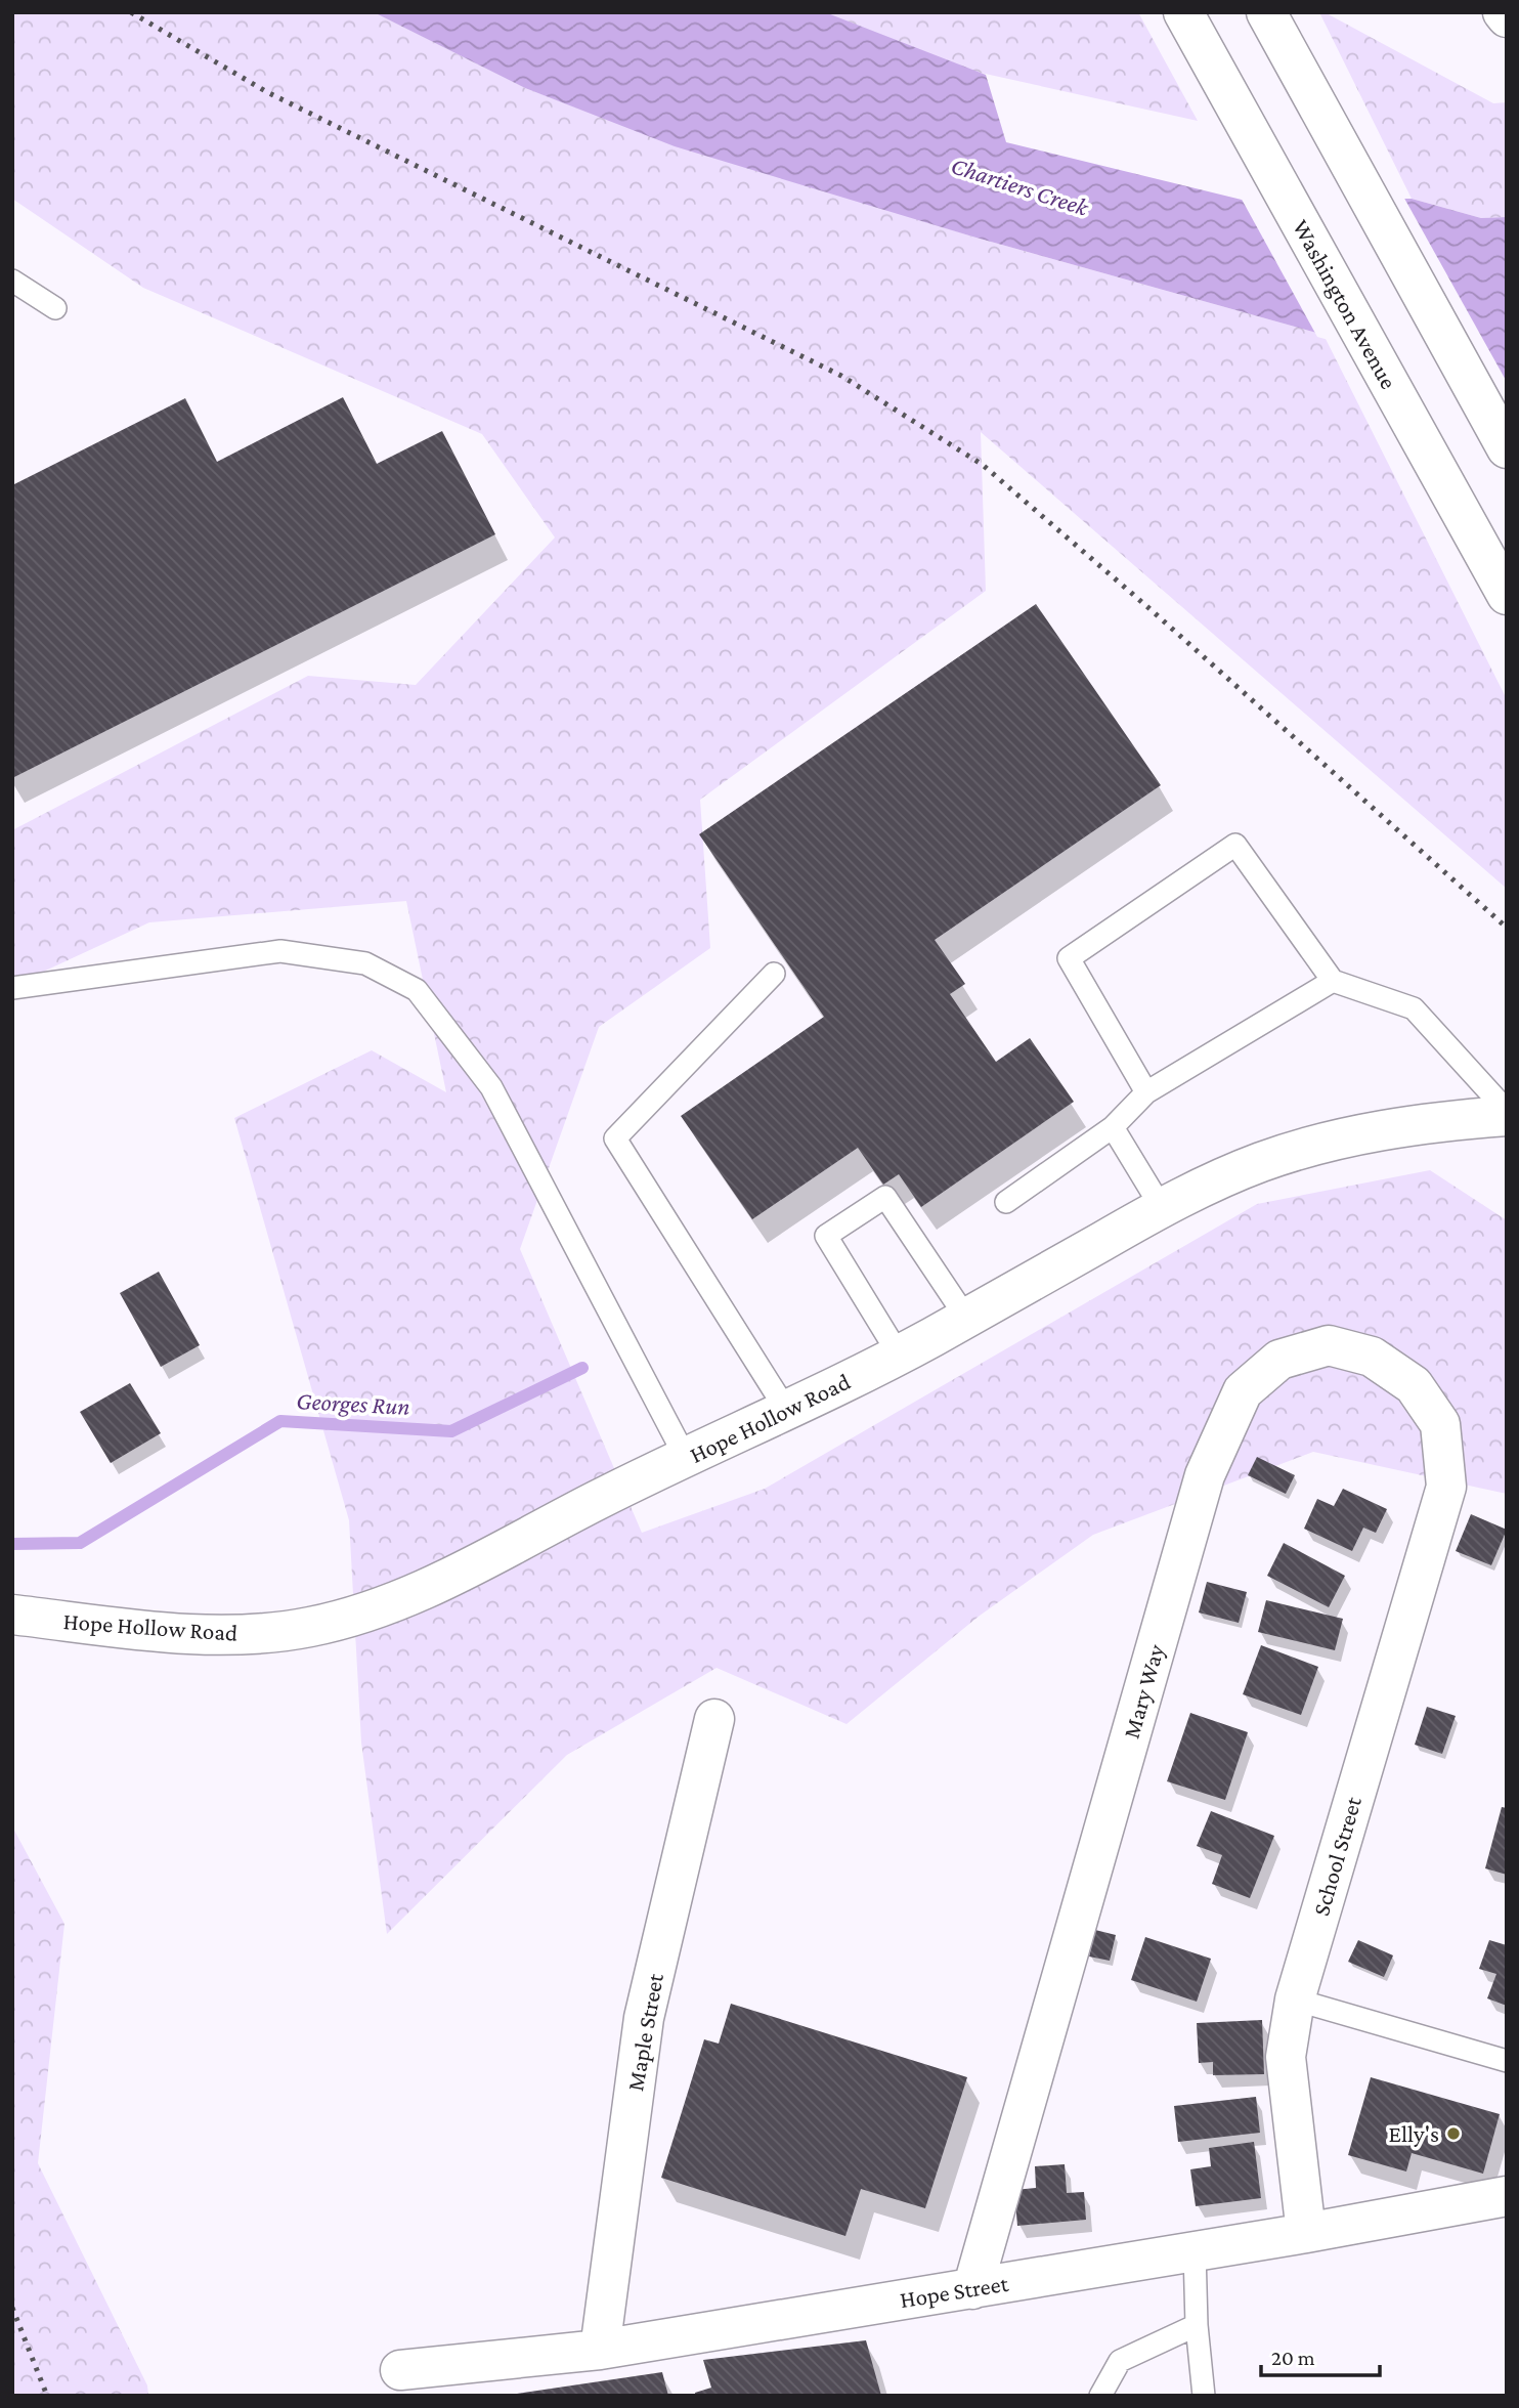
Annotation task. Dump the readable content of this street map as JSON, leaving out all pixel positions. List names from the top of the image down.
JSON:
{
  "streets": {
    "street": [
      "Washington Avenue",
      "Hope Hollow Road",
      "Mary Way",
      "School Street",
      "Maple Street",
      "Hope Street"
    ]
  },
  "crossings": [
    ["Mary Way", "School Street"],
    ["Mary Way", "Hope Street"],
    ["School Street", "Hope Street"],
    ["Maple Street", "Hope Street"]
  ],
  "water": ["Chartiers Creek", "Georges Run"],
  "places": ["Elly's"],
  "scale_bar": "20 m"
}
